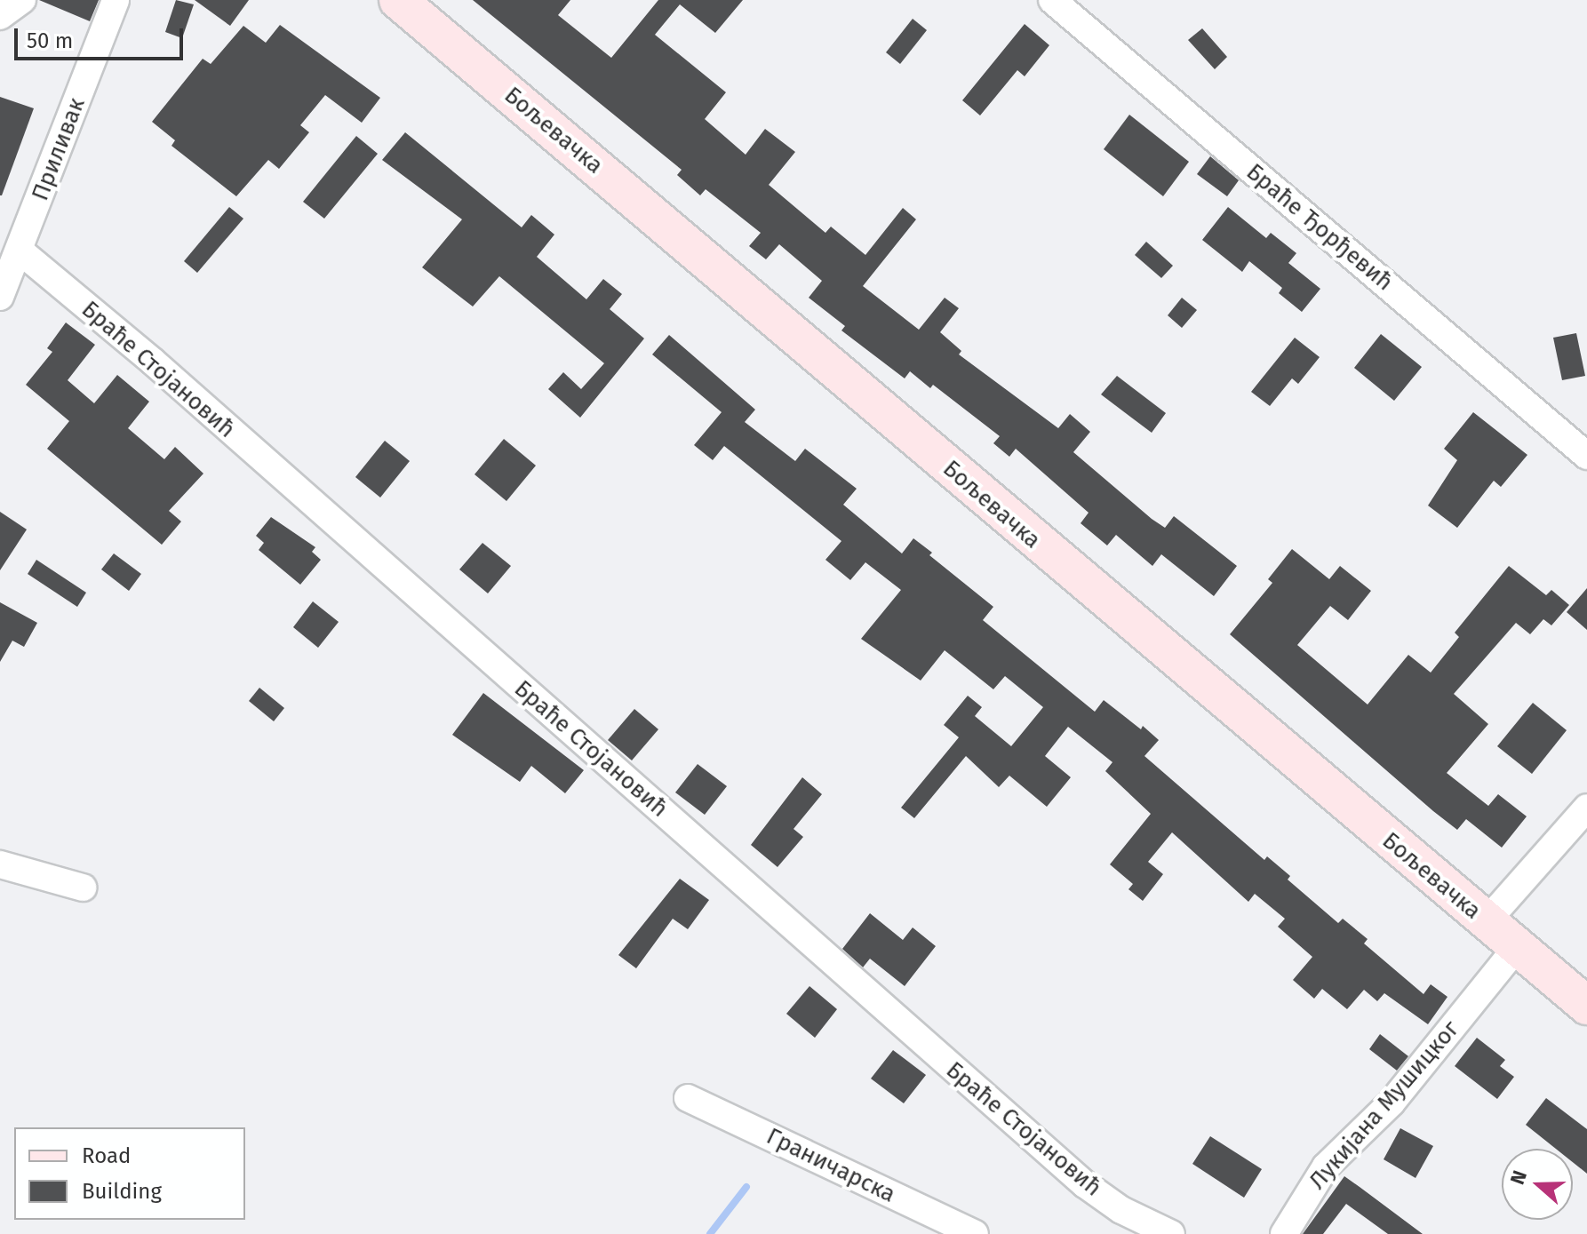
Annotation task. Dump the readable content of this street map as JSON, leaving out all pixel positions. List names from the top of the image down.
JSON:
{
  "streets": {
    "main road": ["Бољевачка"],
    "street": [
      "Приливак",
      "Браће Ђорђевић",
      "Браће Стојановић",
      "Лукијана Мушицког",
      "Граничарска"
    ]
  },
  "crossings": [
    ["Бољевачка", "Лукијана Мушицког"],
    ["Приливак", "Браће Стојановић"]
  ],
  "legend": ["Road", "Building"],
  "scale_bar": "50 m",
  "north": "left"
}
